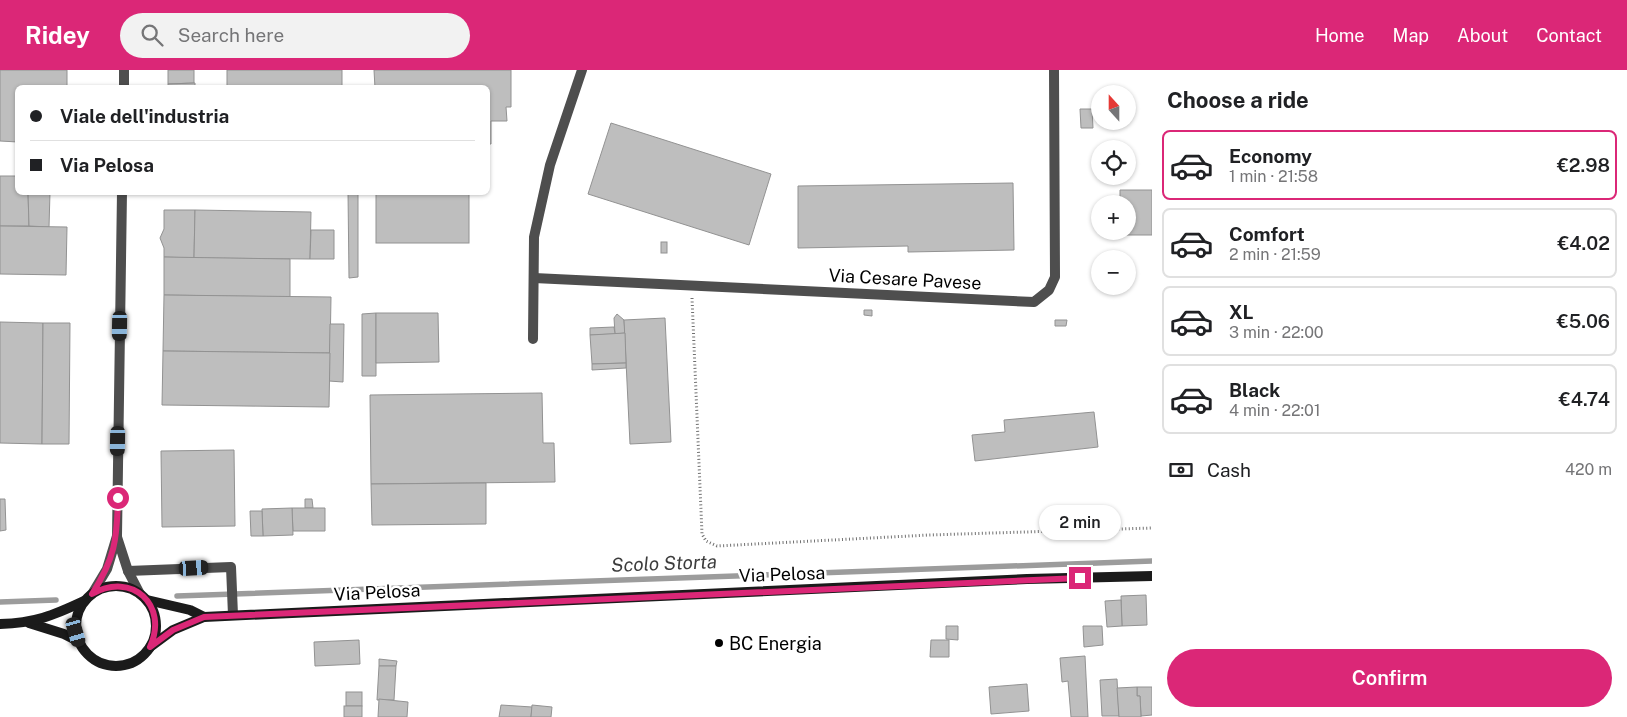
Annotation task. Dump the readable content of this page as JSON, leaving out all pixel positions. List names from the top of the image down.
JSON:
{
  "streets": {
    "main road": ["Via Pelosa"],
    "street": ["Via Cesare Pavese"]
  },
  "water": ["Scolo Storta"],
  "places": ["BC Energia"],
  "north": "top",
  "page": {
    "header": "Ridey",
    "search": "Search here",
    "nav": [
      "Home",
      "Map",
      "About",
      "Contact"
    ],
    "heading": "Choose a ride",
    "map_buttons": ["+", "−"],
    "banner": ["Viale dell'industria", "Via Pelosa"],
    "list": [
      {
        "name": "Economy",
        "note": "1 min · 21:58",
        "value": "€2.98"
      },
      {
        "name": "Comfort",
        "note": "2 min · 21:59",
        "value": "€4.02"
      },
      {
        "name": "XL",
        "note": "3 min · 22:00",
        "value": "€5.06"
      },
      {
        "name": "Black",
        "note": "4 min · 22:01",
        "value": "€4.74"
      }
    ],
    "pay": ["Cash", "420 m"],
    "bubble": "2 min",
    "buttons": "Confirm"
  }
}
